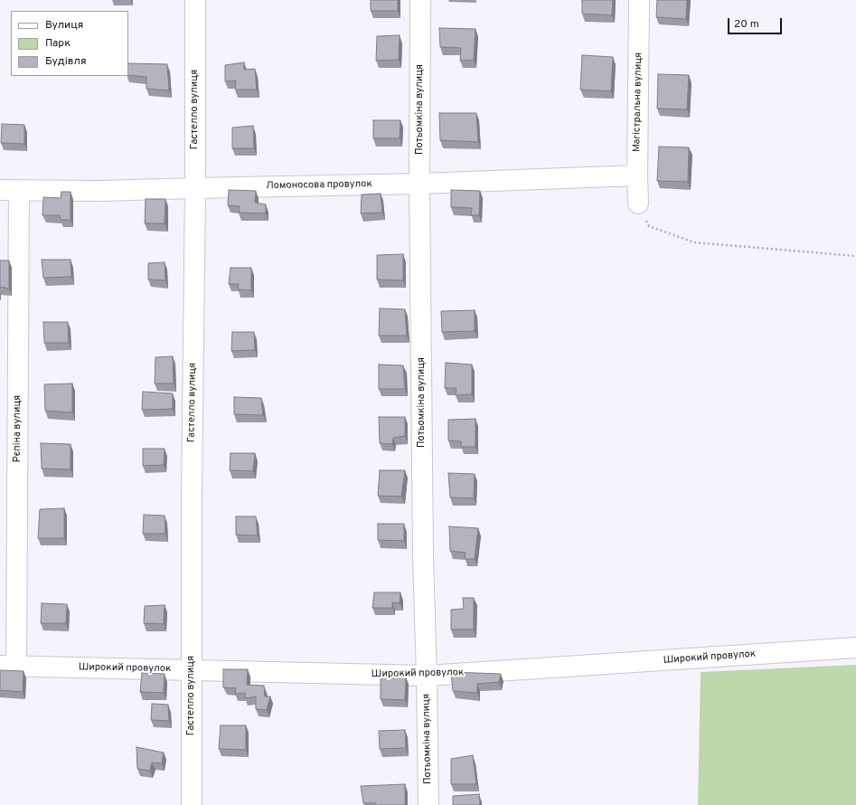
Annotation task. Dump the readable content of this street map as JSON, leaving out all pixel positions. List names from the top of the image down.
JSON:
{
  "streets": {
    "street": [
      "Магістральна вулиця",
      "Гастелло вулиця",
      "Потьомкіна вулиця",
      "Ломоносова провулок",
      "Рєпіна вулиця",
      "Широкий провулок"
    ]
  },
  "crossings": [
    ["Магістральна вулиця", "Ломоносова провулок"],
    ["Гастелло вулиця", "Ломоносова провулок"],
    ["Гастелло вулиця", "Широкий провулок"],
    ["Потьомкіна вулиця", "Ломоносова провулок"],
    ["Потьомкіна вулиця", "Широкий провулок"],
    ["Ломоносова провулок", "Рєпіна вулиця"],
    ["Рєпіна вулиця", "Широкий провулок"]
  ],
  "legend": ["Вулиця", "Парк", "Будівля"],
  "scale_bar": "20 m"
}
